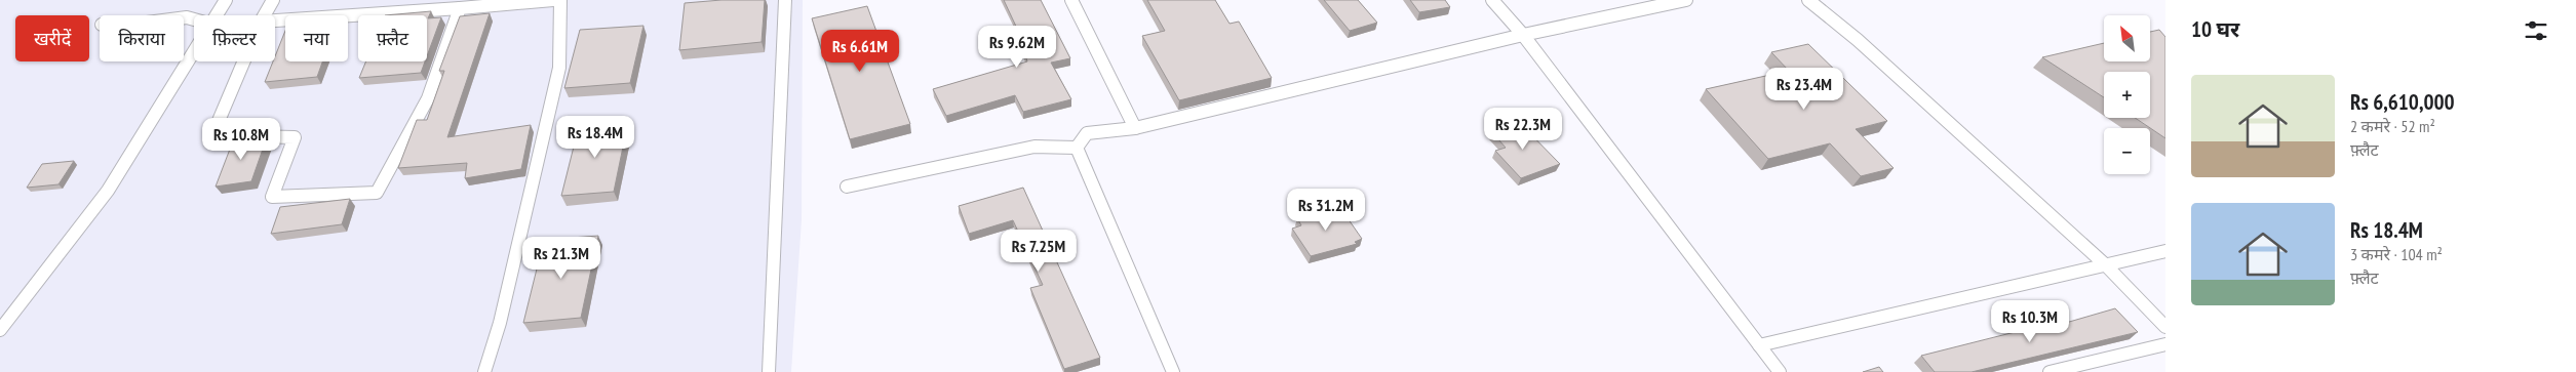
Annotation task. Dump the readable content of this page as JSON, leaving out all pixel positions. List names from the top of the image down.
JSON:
{
  "north": "top left",
  "page": {
    "heading": "10 घर",
    "map_buttons": ["+", "−"],
    "chip": [
      "खरीदें",
      "किराया",
      "फ़िल्टर",
      "नया",
      "फ़्लैट"
    ],
    "price": [
      "Rs 9.62M",
      "Rs 6.61M",
      "Rs 23.4M",
      "Rs 22.3M",
      "Rs 18.4M",
      "Rs 10.8M",
      "Rs 31.2M",
      "Rs 7.25M",
      "Rs 21.3M",
      "Rs 10.3M"
    ],
    "list": [
      {
        "name": "Rs 6,610,000",
        "note": "2 कमरे · 52 m² · फ़्लैट"
      },
      {
        "name": "Rs 18.4M",
        "note": "3 कमरे · 104 m² · फ़्लैट"
      }
    ]
  }
}
